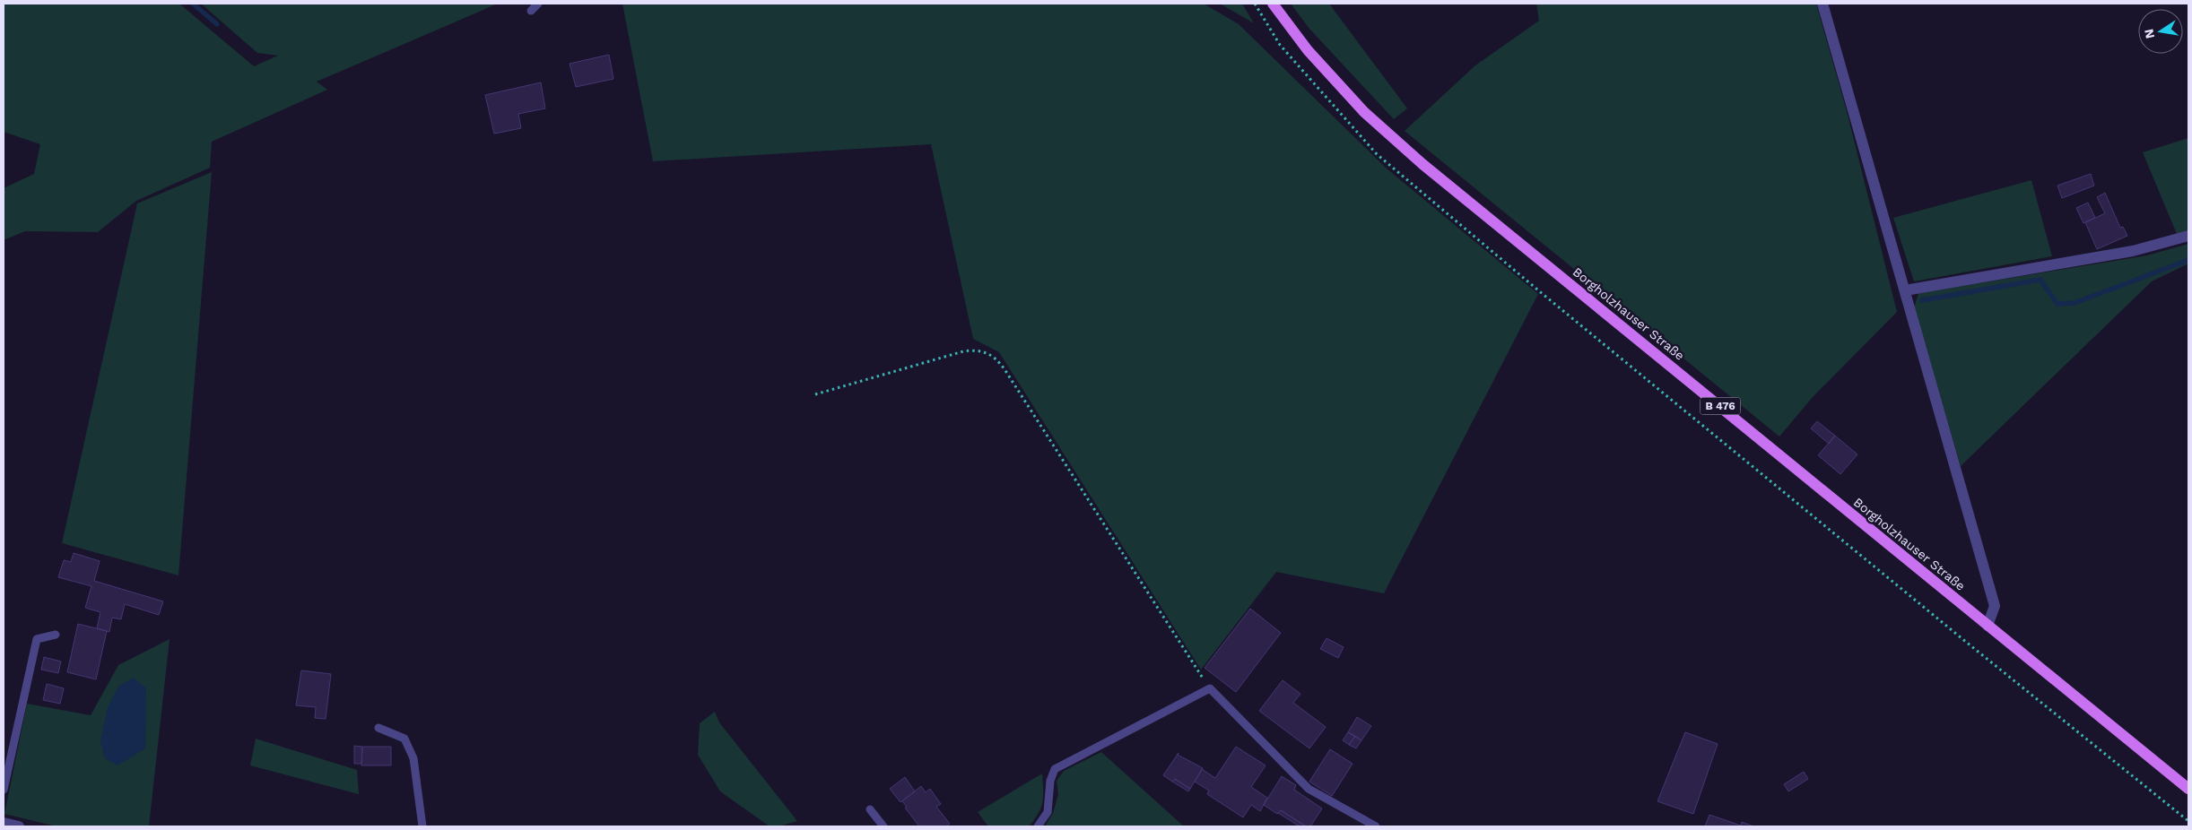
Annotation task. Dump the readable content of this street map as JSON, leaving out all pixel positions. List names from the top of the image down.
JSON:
{
  "streets": {
    "main road": ["Borgholzhauser Straße", "B 476"]
  },
  "north": "left"
}
